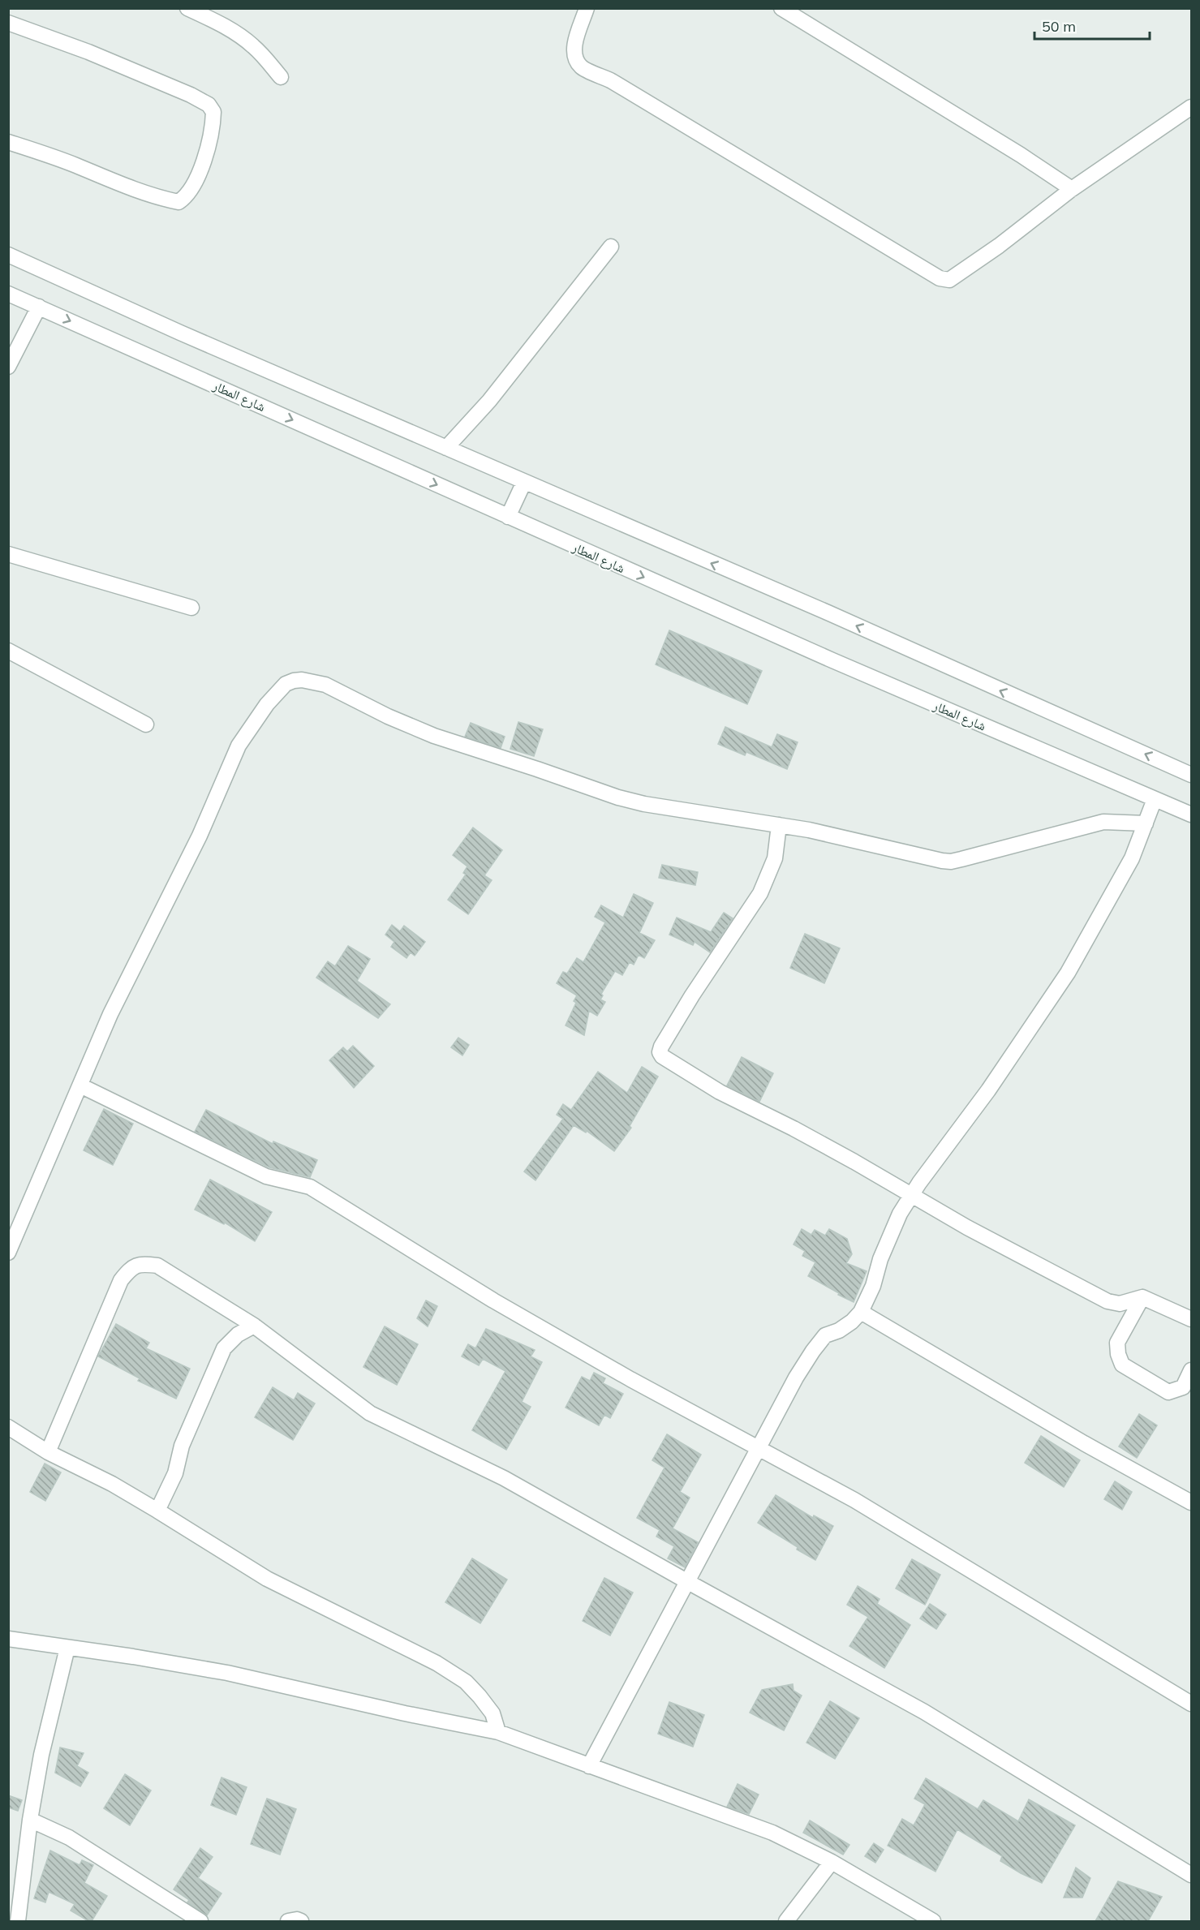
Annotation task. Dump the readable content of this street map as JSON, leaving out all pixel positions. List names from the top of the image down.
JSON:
{
  "streets": {
    "street": ["شارع المطار"]
  },
  "scale_bar": "50 m"
}
